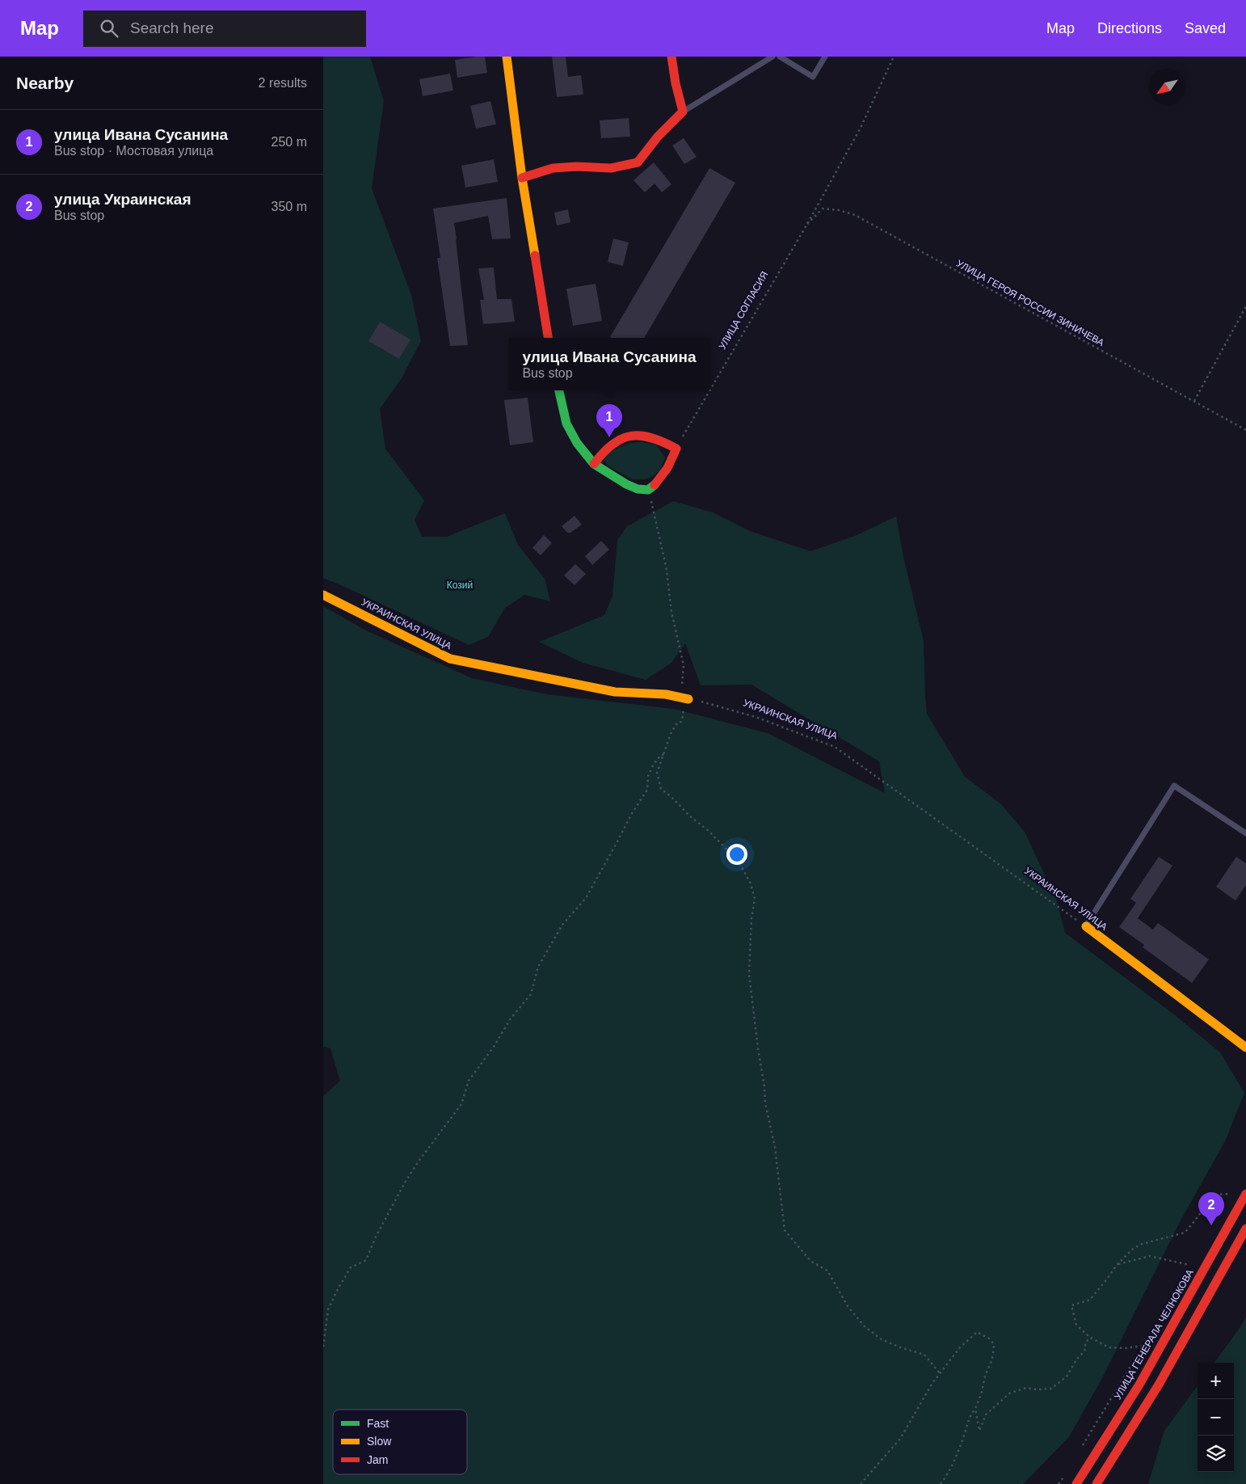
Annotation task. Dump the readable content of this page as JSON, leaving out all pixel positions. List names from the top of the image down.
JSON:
{
  "streets": {
    "street": ["УКРАИНСКАЯ УЛИЦА", "УЛИЦА ГЕНЕРАЛА ЧЕЛНОКОВА"],
    "path": ["УЛИЦА ГЕРОЯ РОССИИ ЗИНИЧЕВА", "УЛИЦА СОГЛАСИЯ"]
  },
  "crossings": [
    ["УЛИЦА ГЕРОЯ РОССИИ ЗИНИЧЕВА", "УЛИЦА СОГЛАСИЯ"]
  ],
  "parks": ["Козий"],
  "legend": ["Fast", "Slow", "Jam"],
  "north": "bottom left",
  "page": {
    "header": "Map",
    "search": "Search here",
    "nav": ["Map", "Directions", "Saved"],
    "heading": ["Nearby", "2 results"],
    "list": [
      {
        "mark": "1",
        "name": "улица Ивана Сусанина",
        "note": "Bus stop · Мостовая улица",
        "value": "250 m"
      },
      {
        "mark": "2",
        "name": "улица Украинская",
        "note": "Bus stop",
        "value": "350 m"
      }
    ],
    "popup": ["улица Ивана Сусанина", "Bus stop"],
    "pins": ["1", "2"],
    "map_buttons": ["+", "−"]
  }
}
